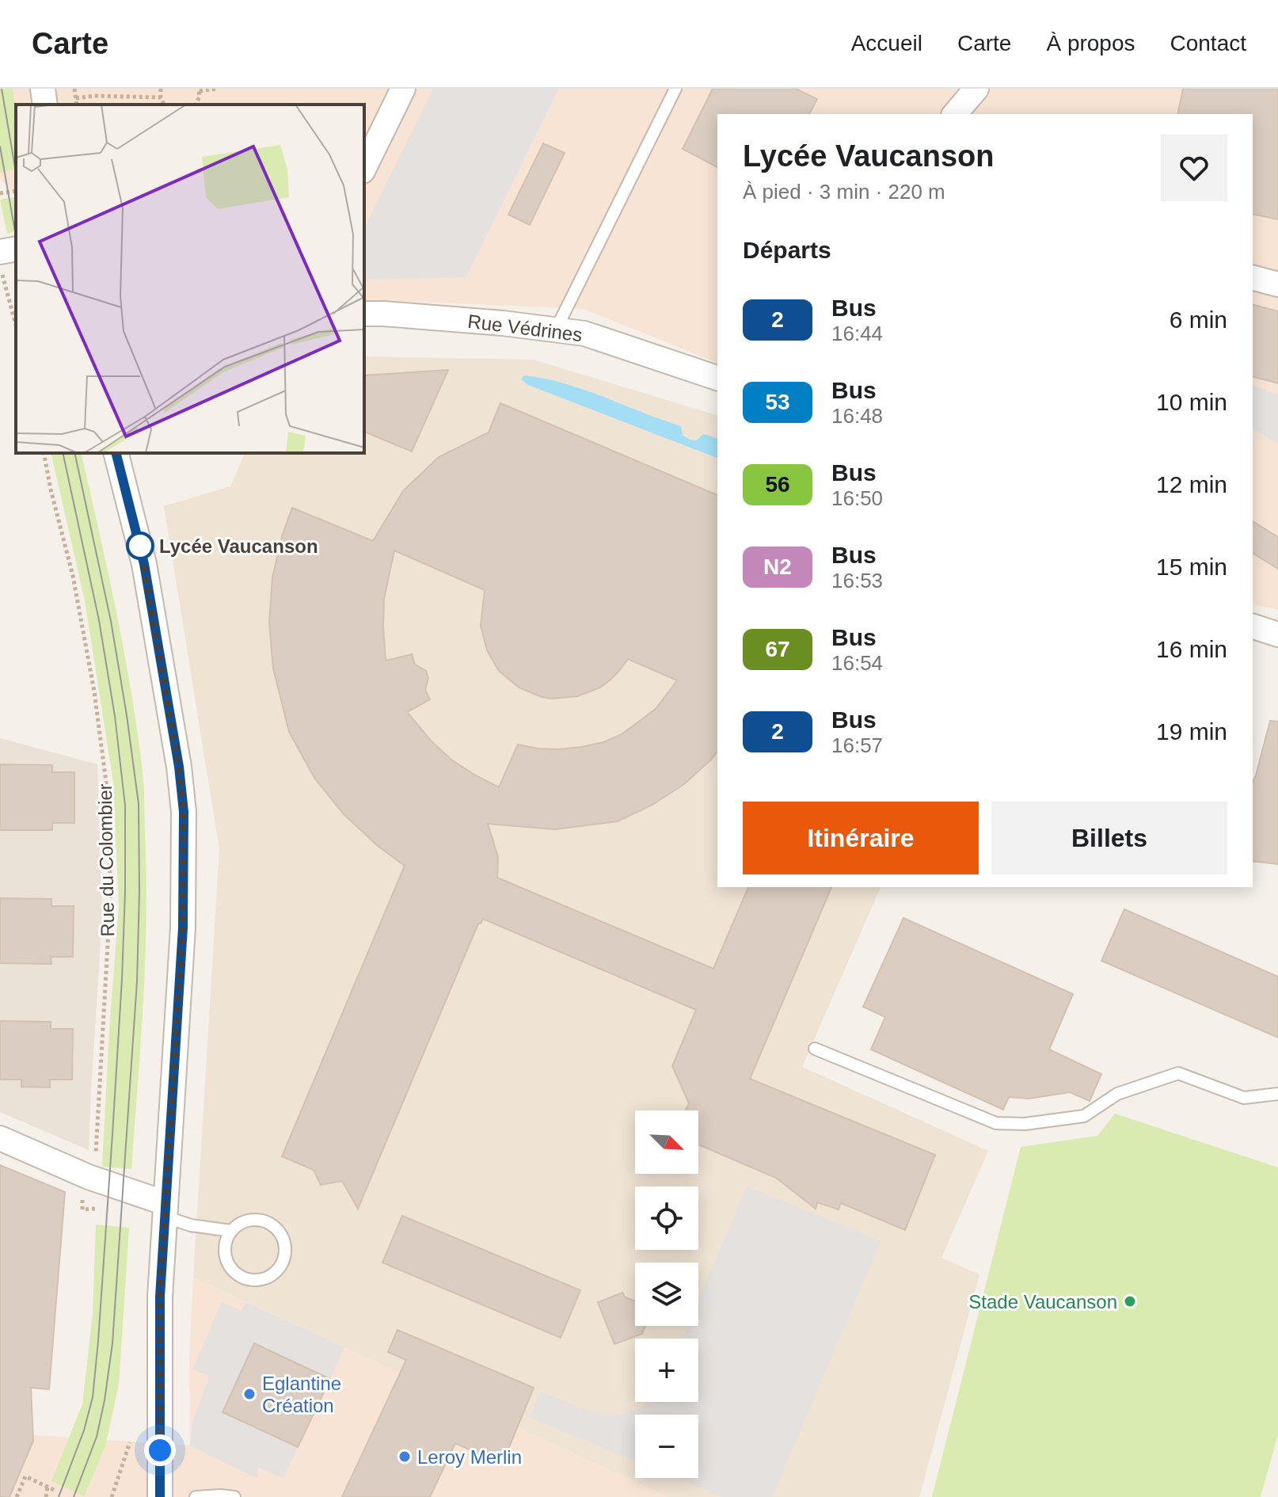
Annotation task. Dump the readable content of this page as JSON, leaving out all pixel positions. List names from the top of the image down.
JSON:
{
  "streets": {
    "street": ["Rue Védrines"],
    "path": ["Rue du Colombier"]
  },
  "places": [
    "Lycée Vaucanson",
    "Stade Vaucanson",
    "Eglantine Création",
    "Leroy Merlin"
  ],
  "lines": ["bus line 2"],
  "north": "bottom right",
  "page": {
    "header": "Carte",
    "nav": [
      "Accueil",
      "Carte",
      "À propos",
      "Contact"
    ],
    "heading": [
      ["Lycée Vaucanson", "À pied · 3 min · 220 m"],
      "Départs"
    ],
    "list": [
      {
        "mark": "2",
        "name": "Bus",
        "note": "16:44",
        "value": "6 min"
      },
      {
        "mark": "53",
        "name": "Bus",
        "note": "16:48",
        "value": "10 min"
      },
      {
        "mark": "56",
        "name": "Bus",
        "note": "16:50",
        "value": "12 min"
      },
      {
        "mark": "N2",
        "name": "Bus",
        "note": "16:53",
        "value": "15 min"
      },
      {
        "mark": "67",
        "name": "Bus",
        "note": "16:54",
        "value": "16 min"
      },
      {
        "mark": "2",
        "name": "Bus",
        "note": "16:57",
        "value": "19 min"
      }
    ],
    "buttons": ["Itinéraire", "Billets"],
    "map_buttons": ["+", "−"]
  }
}
